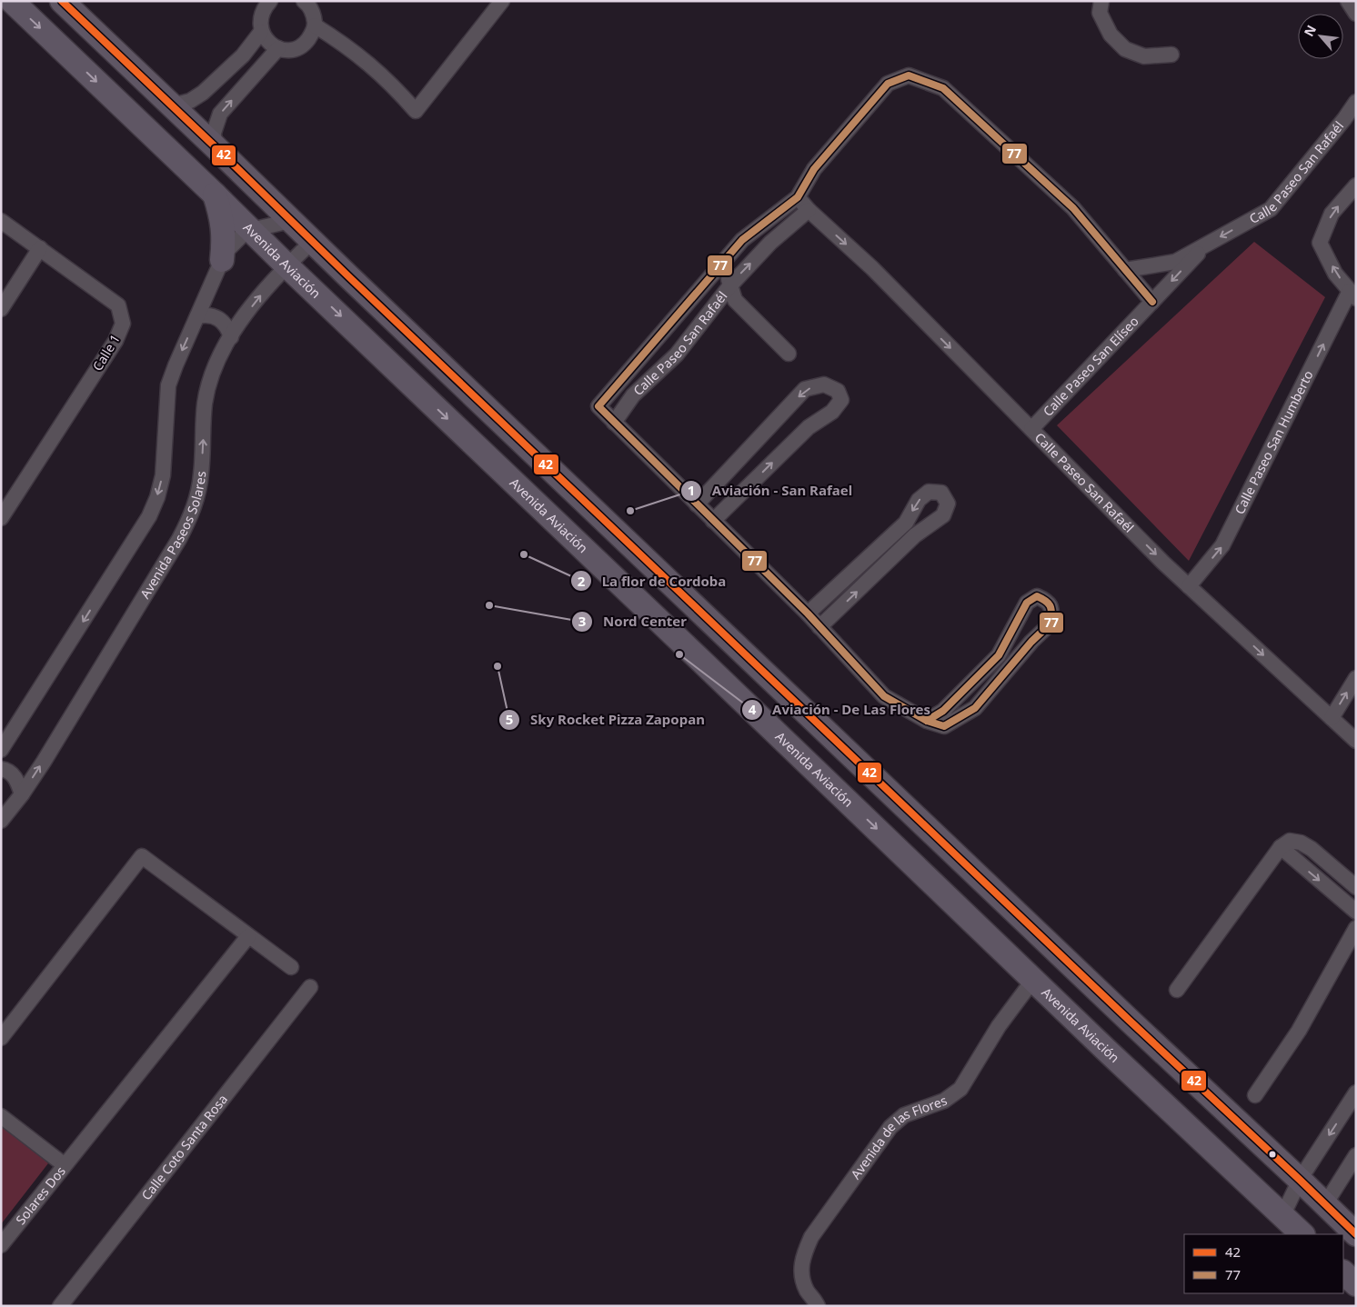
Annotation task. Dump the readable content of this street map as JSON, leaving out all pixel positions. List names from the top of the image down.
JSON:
{
  "streets": {
    "main road": ["Avenida Aviación"],
    "street": [
      "Calle Paseo San Rafaél",
      "Calle 1",
      "Calle Paseo San Elíseo",
      "Calle Paseo San Humberto",
      "Avenida Paseos Solares",
      "Avenida de las Flores",
      "Calle Coto Santa Rosa",
      "Solares Dos"
    ]
  },
  "crossings": [
    ["Calle Paseo San Rafaél", "Calle Paseo San Elíseo"],
    ["Calle Paseo San Rafaél", "Calle Paseo San Humberto"],
    ["Avenida Aviación", "Avenida Paseos Solares"],
    ["Avenida Aviación", "Avenida de las Flores"]
  ],
  "one_way": ["Calle Paseo San Humberto"],
  "places": [
    "Aviación - San Rafael",
    "La flor de Cordoba",
    "Nord Center",
    "Aviación - De Las Flores",
    "Sky Rocket Pizza Zapopan"
  ],
  "lines": ["transit line 42", "transit line 77"],
  "legend": ["42", "77"],
  "north": "top left"
}
